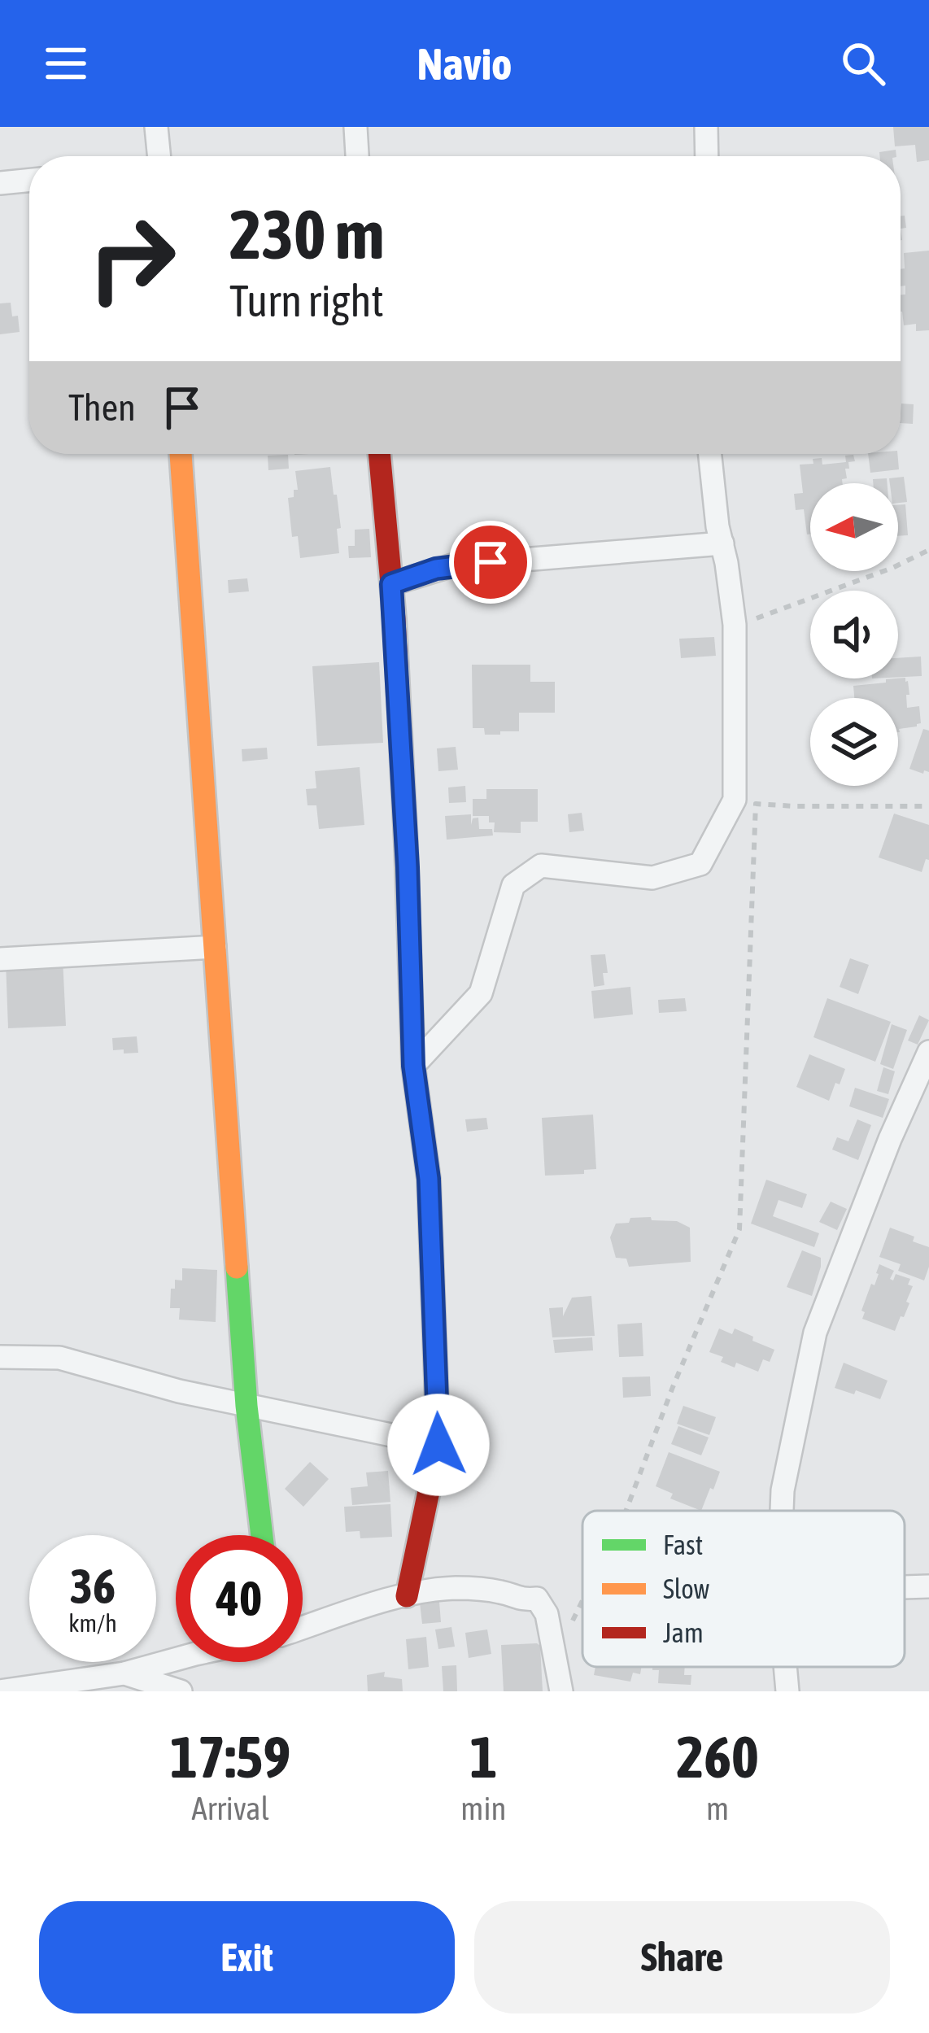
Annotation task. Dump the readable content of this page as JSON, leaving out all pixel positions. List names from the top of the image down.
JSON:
{
  "legend": ["Fast", "Slow", "Jam"],
  "north": "left",
  "page": {
    "header": "Navio",
    "turn": ["230 m", "Turn right"],
    "then": "Then",
    "speed": "36 km/h",
    "limit": "40",
    "eta": [
      "17:59",
      "Arrival",
      "1",
      "min",
      "260",
      "m"
    ],
    "buttons": ["Exit", "Share"]
  }
}
